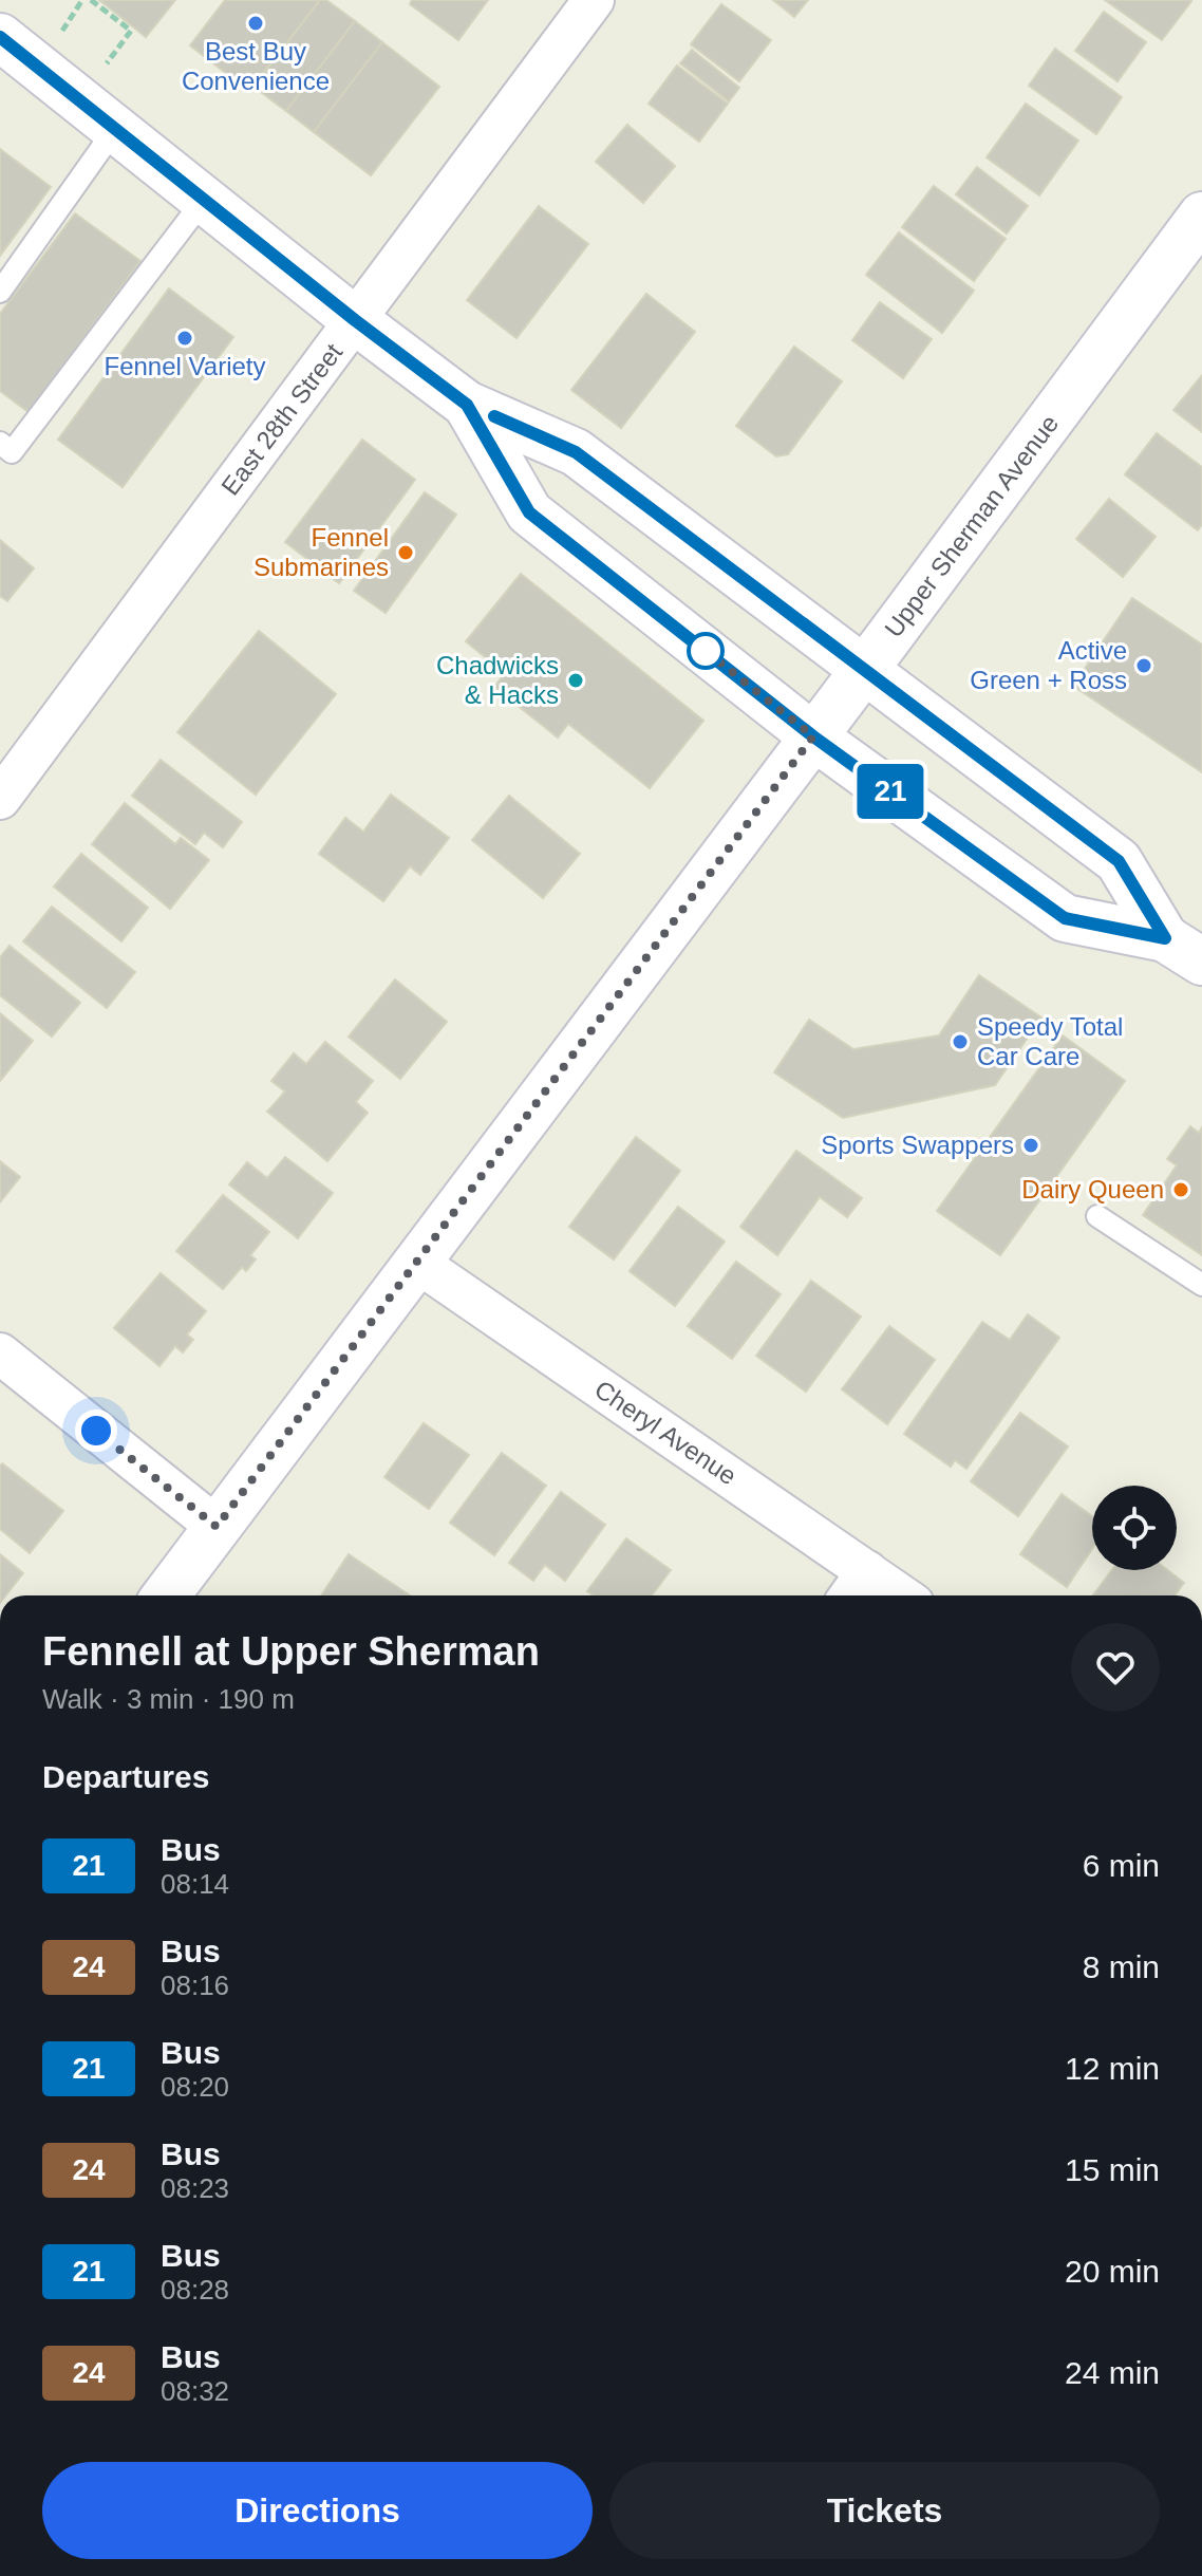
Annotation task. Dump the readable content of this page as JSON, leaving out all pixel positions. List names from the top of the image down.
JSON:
{
  "streets": {
    "main road": ["Upper Sherman Avenue"],
    "street": ["East 28th Street", "Cheryl Avenue"]
  },
  "crossings": [
    ["Upper Sherman Avenue", "Cheryl Avenue"]
  ],
  "places": [
    "Best Buy Convenience",
    "Fennel Variety",
    "Fennel Submarines",
    "Active Green + Ross",
    "Chadwicks & Hacks",
    "Speedy Total Car Care",
    "Sports Swappers",
    "Dairy Queen"
  ],
  "lines": ["bus line 21"],
  "page": {
    "on_map": "21",
    "heading": [
      ["Fennell at Upper Sherman", "Walk · 3 min · 190 m"],
      "Departures"
    ],
    "list": [
      {
        "mark": "21",
        "name": "Bus",
        "note": "08:14",
        "value": "6 min"
      },
      {
        "mark": "24",
        "name": "Bus",
        "note": "08:16",
        "value": "8 min"
      },
      {
        "mark": "21",
        "name": "Bus",
        "note": "08:20",
        "value": "12 min"
      },
      {
        "mark": "24",
        "name": "Bus",
        "note": "08:23",
        "value": "15 min"
      },
      {
        "mark": "21",
        "name": "Bus",
        "note": "08:28",
        "value": "20 min"
      },
      {
        "mark": "24",
        "name": "Bus",
        "note": "08:32",
        "value": "24 min"
      }
    ],
    "buttons": ["Directions", "Tickets"]
  }
}
